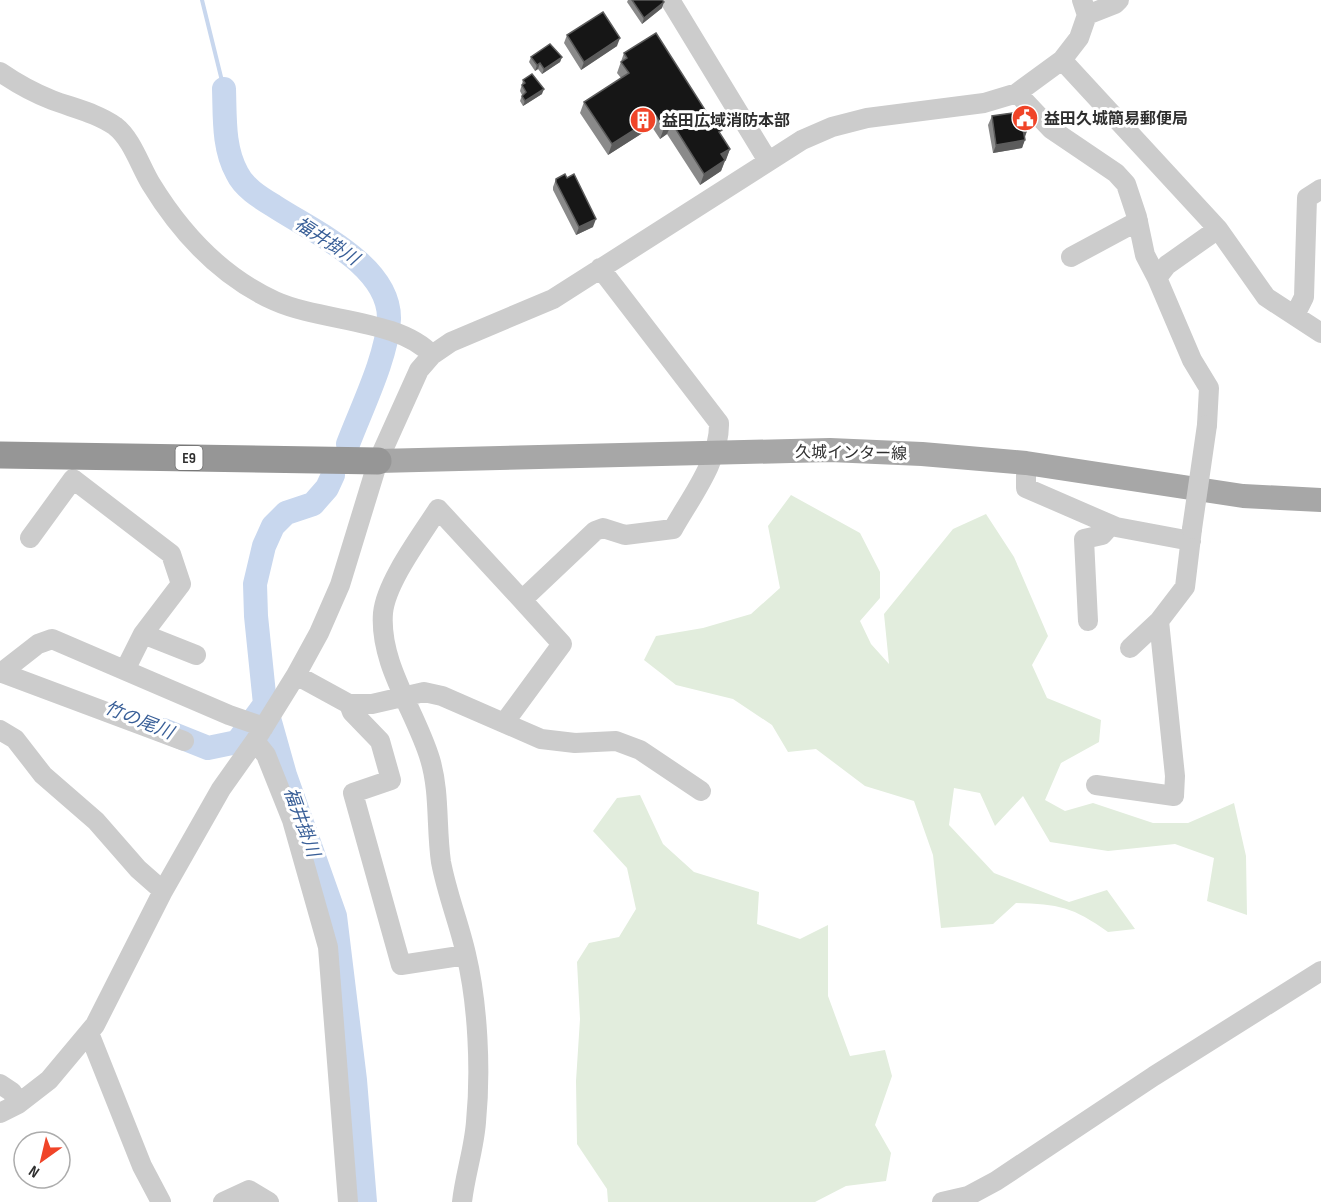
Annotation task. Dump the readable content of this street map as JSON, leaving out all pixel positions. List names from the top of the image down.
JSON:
{
  "streets": {
    "highway": ["E9"],
    "main road": ["久城インター線"]
  },
  "crossings": [
    ["久城インター線", "E9"]
  ],
  "water": ["福井掛川", "竹の尾川"],
  "places": {
    "public building": ["益田久城簡易郵便局"],
    "building": ["益田広域消防本部"]
  },
  "north": "bottom left"
}
